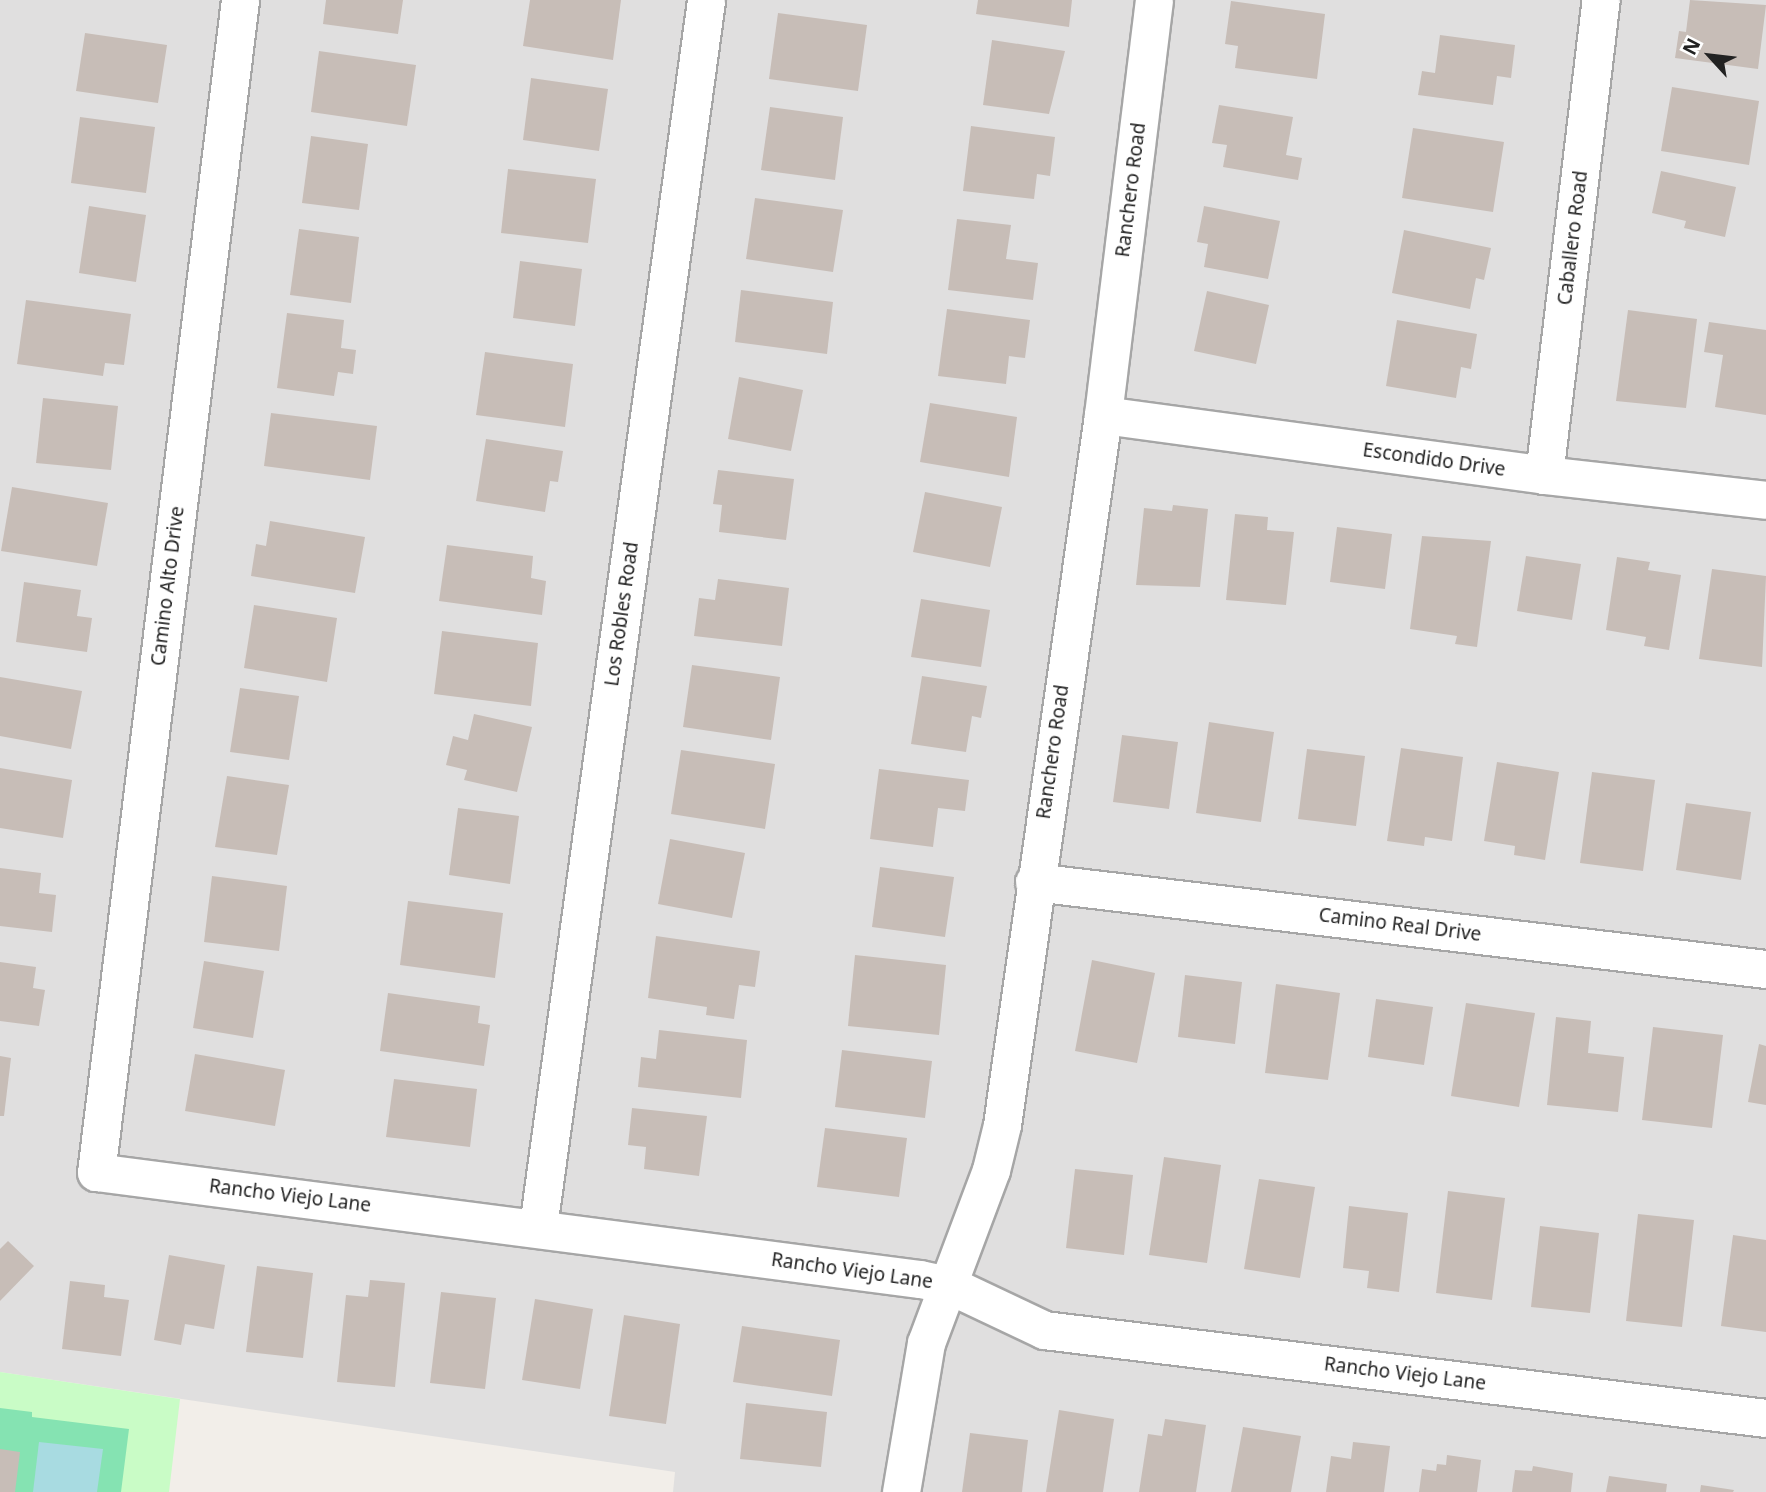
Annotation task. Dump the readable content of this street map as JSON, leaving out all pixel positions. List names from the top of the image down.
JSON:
{
  "streets": {
    "street": [
      "Ranchero Road",
      "Caballero Road",
      "Escondido Drive",
      "Camino Alto Drive",
      "Los Robles Road",
      "Camino Real Drive",
      "Rancho Viejo Lane"
    ]
  },
  "crossings": [
    ["Ranchero Road", "Escondido Drive"],
    ["Ranchero Road", "Camino Real Drive"],
    ["Ranchero Road", "Rancho Viejo Lane"],
    ["Caballero Road", "Escondido Drive"],
    ["Camino Alto Drive", "Rancho Viejo Lane"],
    ["Los Robles Road", "Rancho Viejo Lane"]
  ],
  "north": "top left"
}
